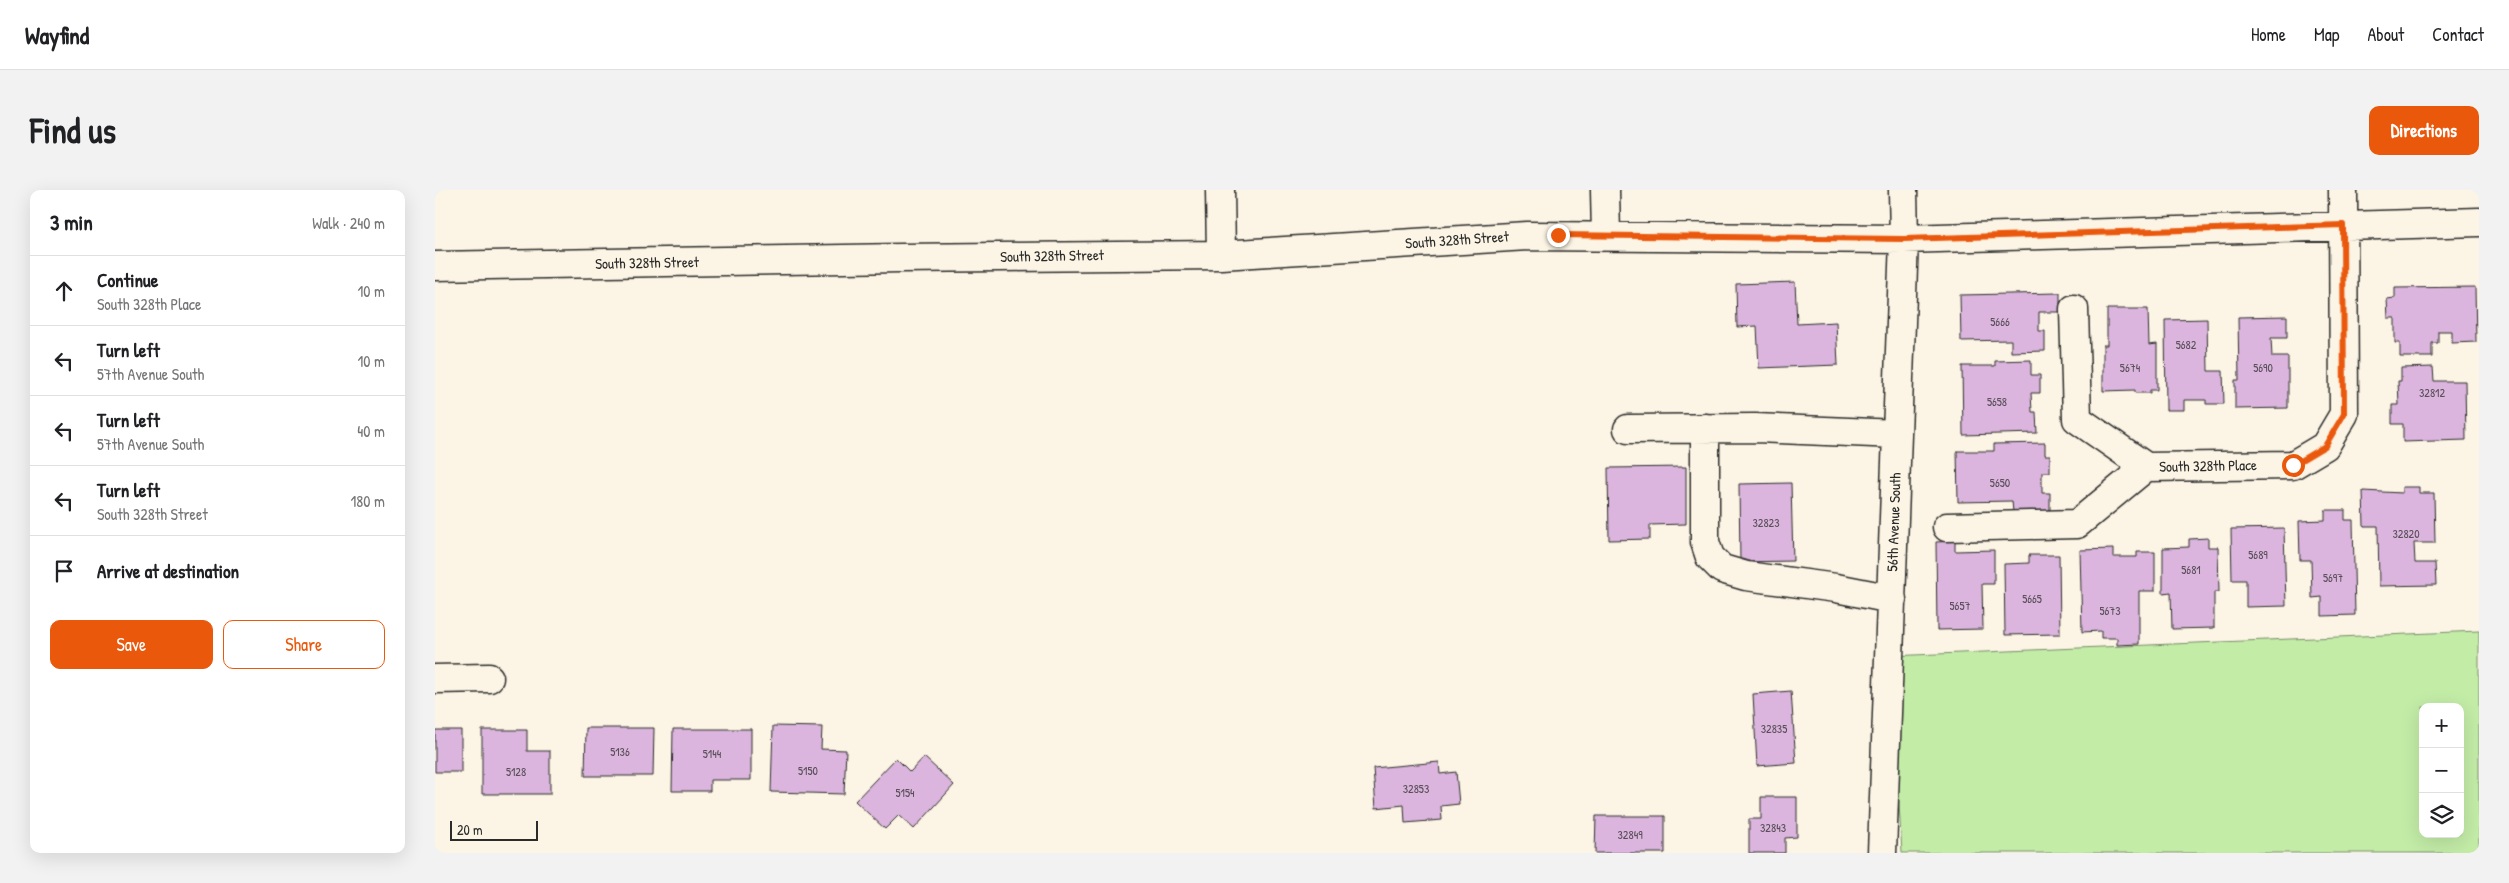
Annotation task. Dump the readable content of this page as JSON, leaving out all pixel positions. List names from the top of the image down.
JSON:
{
  "streets": {
    "street": ["South 328th Street", "South 328th Place", "56th Avenue South"]
  },
  "crossings": [
    ["South 328th Street", "South 328th Place"],
    ["South 328th Street", "56th Avenue South"]
  ],
  "house_numbers": [
    "5666",
    "5682",
    "5674",
    "5690",
    "32812",
    "5658",
    "5650",
    "32823",
    "32820",
    "5689",
    "5681",
    "5697",
    "5665",
    "5657",
    "5673",
    "32835",
    "5136",
    "5144",
    "5150",
    "5128",
    "32853",
    "5154",
    "32843",
    "32849"
  ],
  "scale_bar": "20 m",
  "page": {
    "header": "Wayfind",
    "nav": [
      "Home",
      "Map",
      "About",
      "Contact"
    ],
    "buttons": [
      "Directions",
      ["Save", "Share"]
    ],
    "title": "Find us",
    "heading": ["3 min", "Walk · 240 m"],
    "list": [
      ["Continue", "South 328th Place", "10 m"],
      ["Turn left", "57th Avenue South", "10 m"],
      ["Turn left", "57th Avenue South", "40 m"],
      ["Turn left", "South 328th Street", "180 m"],
      "Arrive at destination"
    ],
    "map_buttons": ["+", "−"],
    "scale": "20 m"
  }
}
